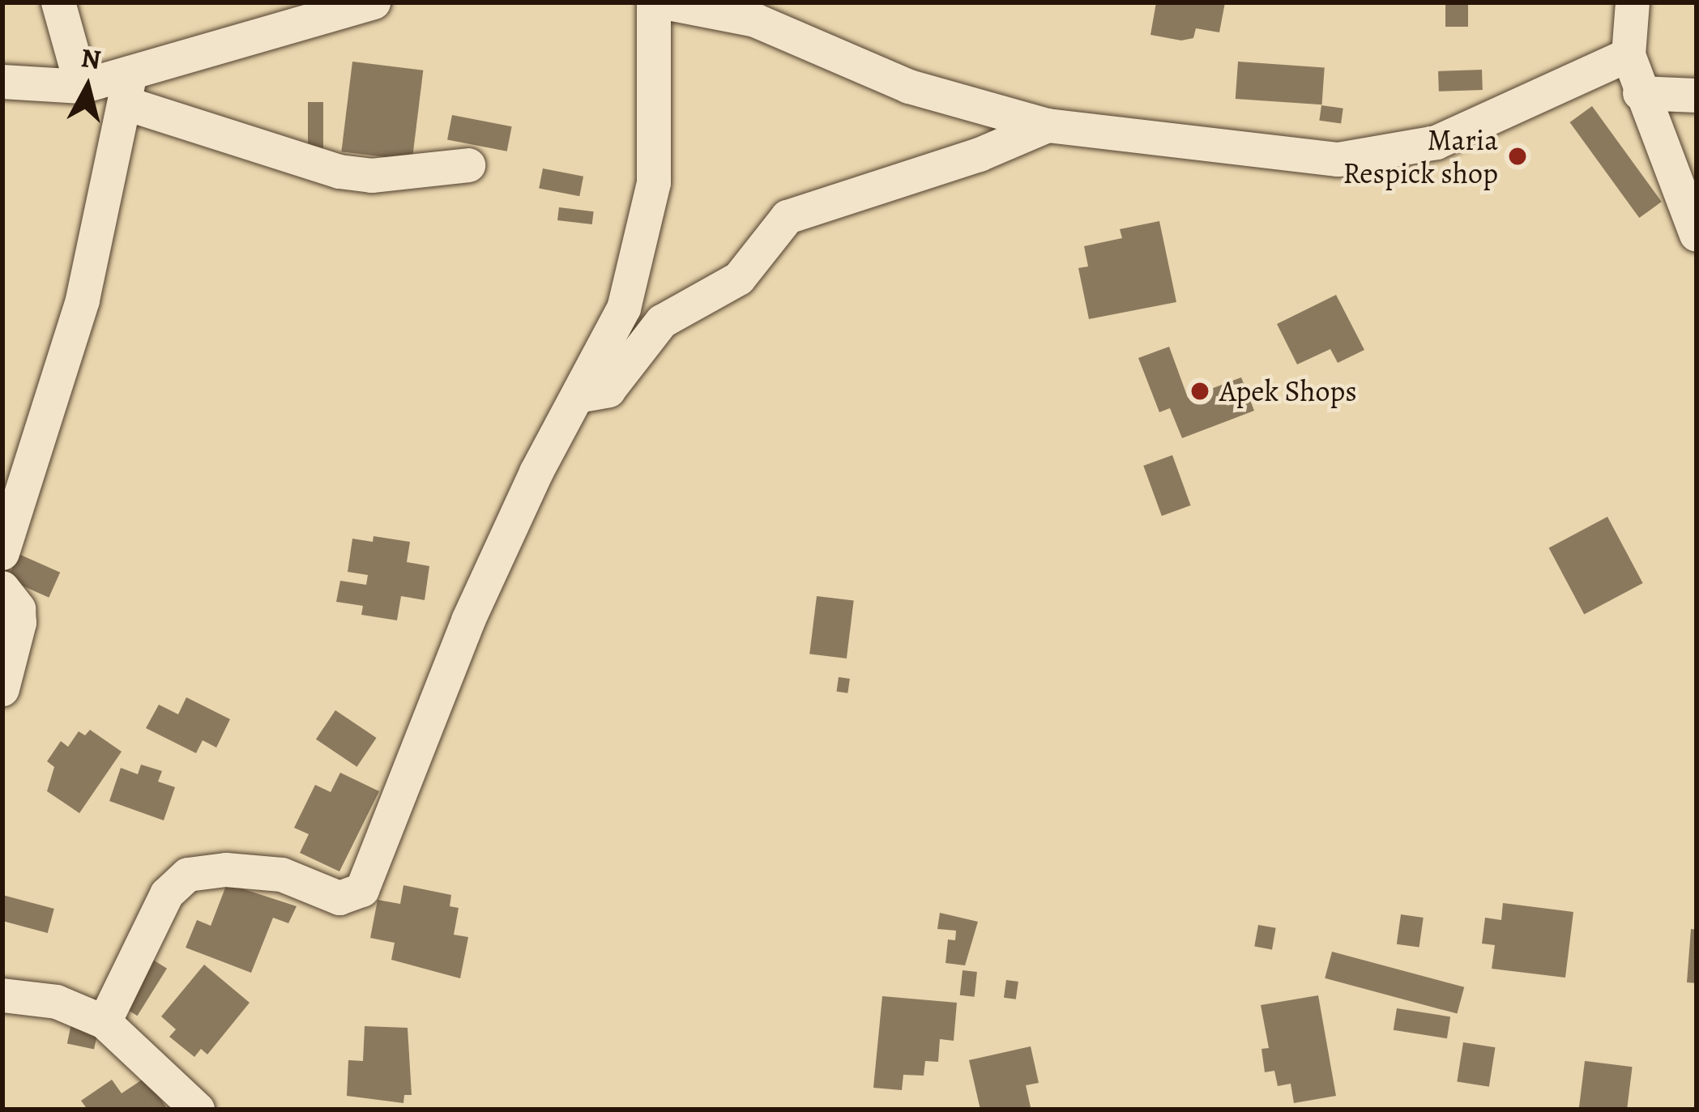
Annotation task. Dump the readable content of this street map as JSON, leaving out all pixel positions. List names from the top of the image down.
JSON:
{
  "places": ["Maria Respick shop", "Apek Shops"],
  "north": "top"
}
